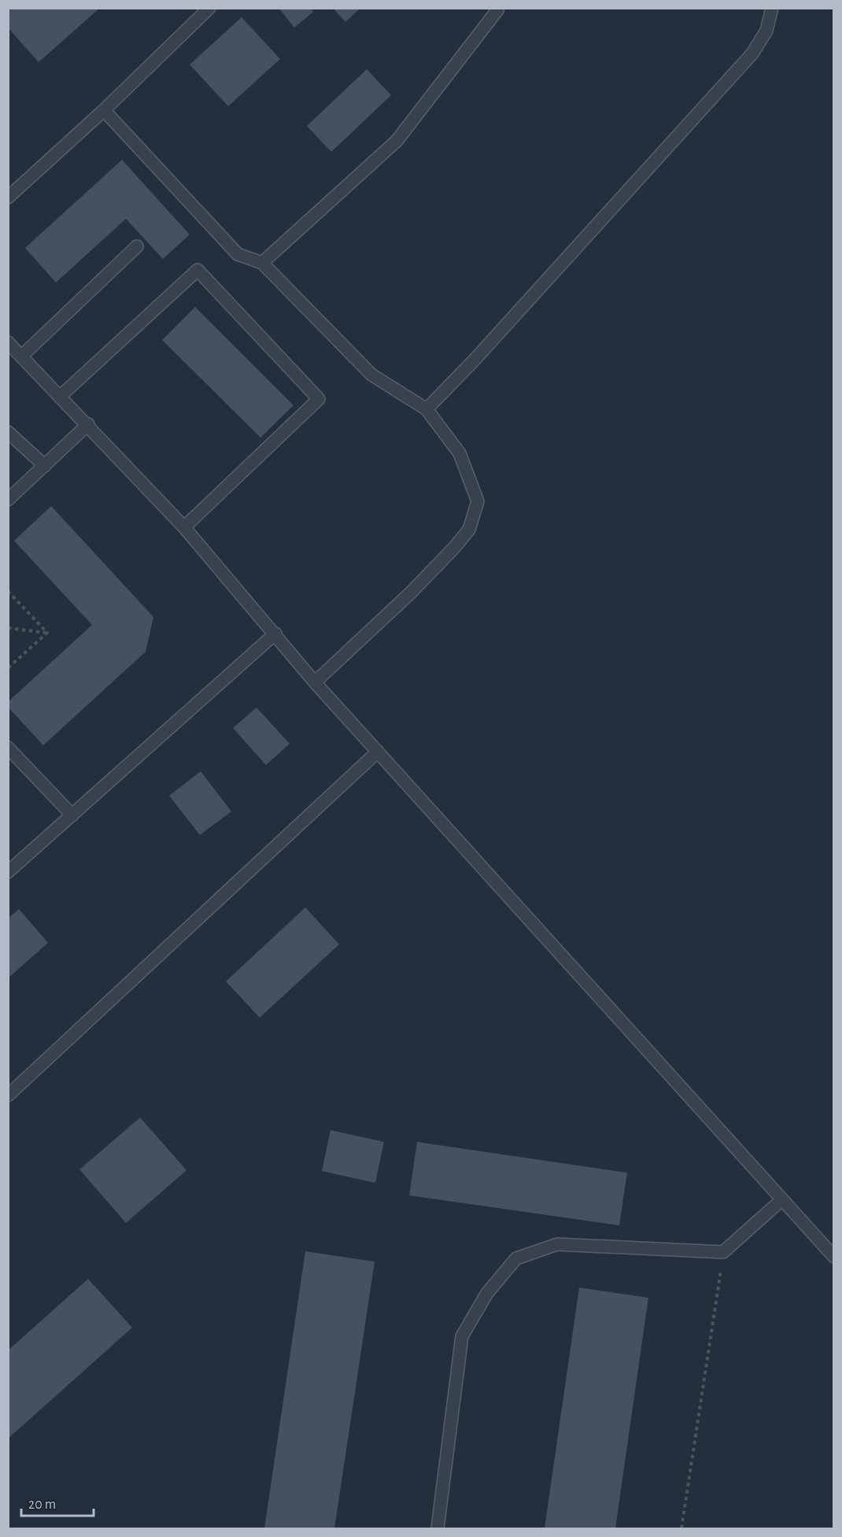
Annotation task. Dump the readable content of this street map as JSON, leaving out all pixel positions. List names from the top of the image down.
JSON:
{
  "scale_bar": "20 m"
}
